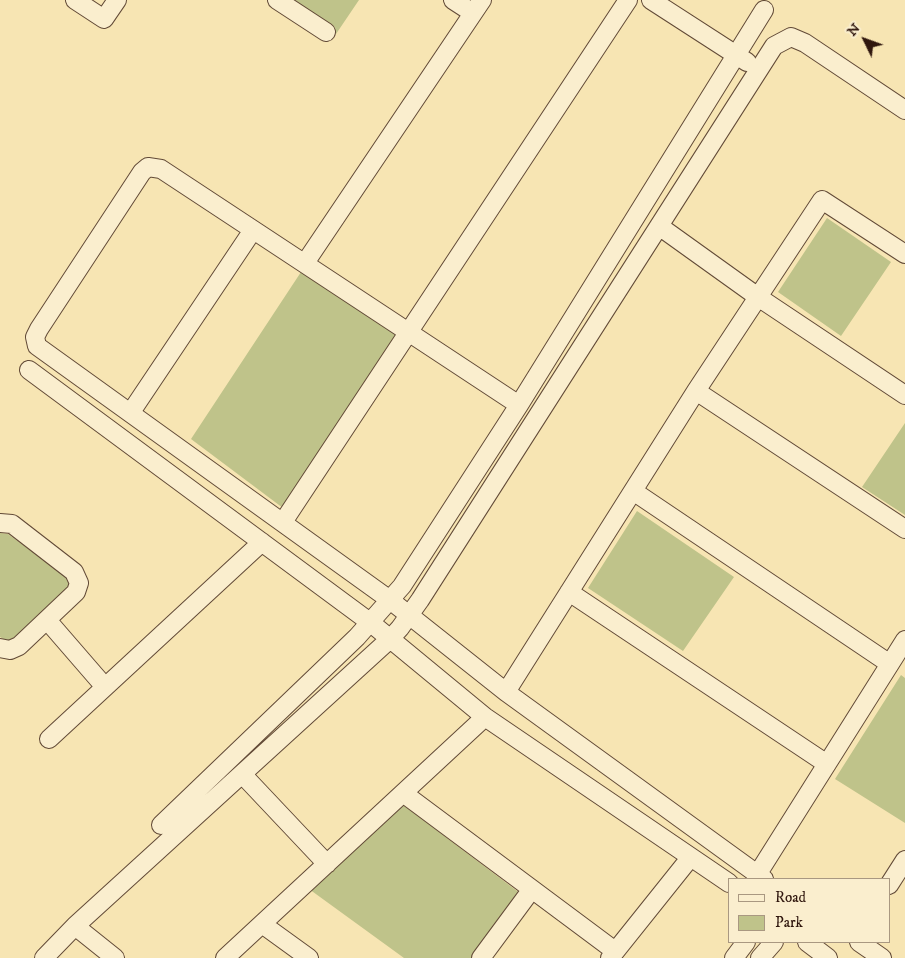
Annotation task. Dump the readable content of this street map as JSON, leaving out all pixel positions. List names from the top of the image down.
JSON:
{
  "legend": ["Road", "Park"],
  "north": "top left"
}
